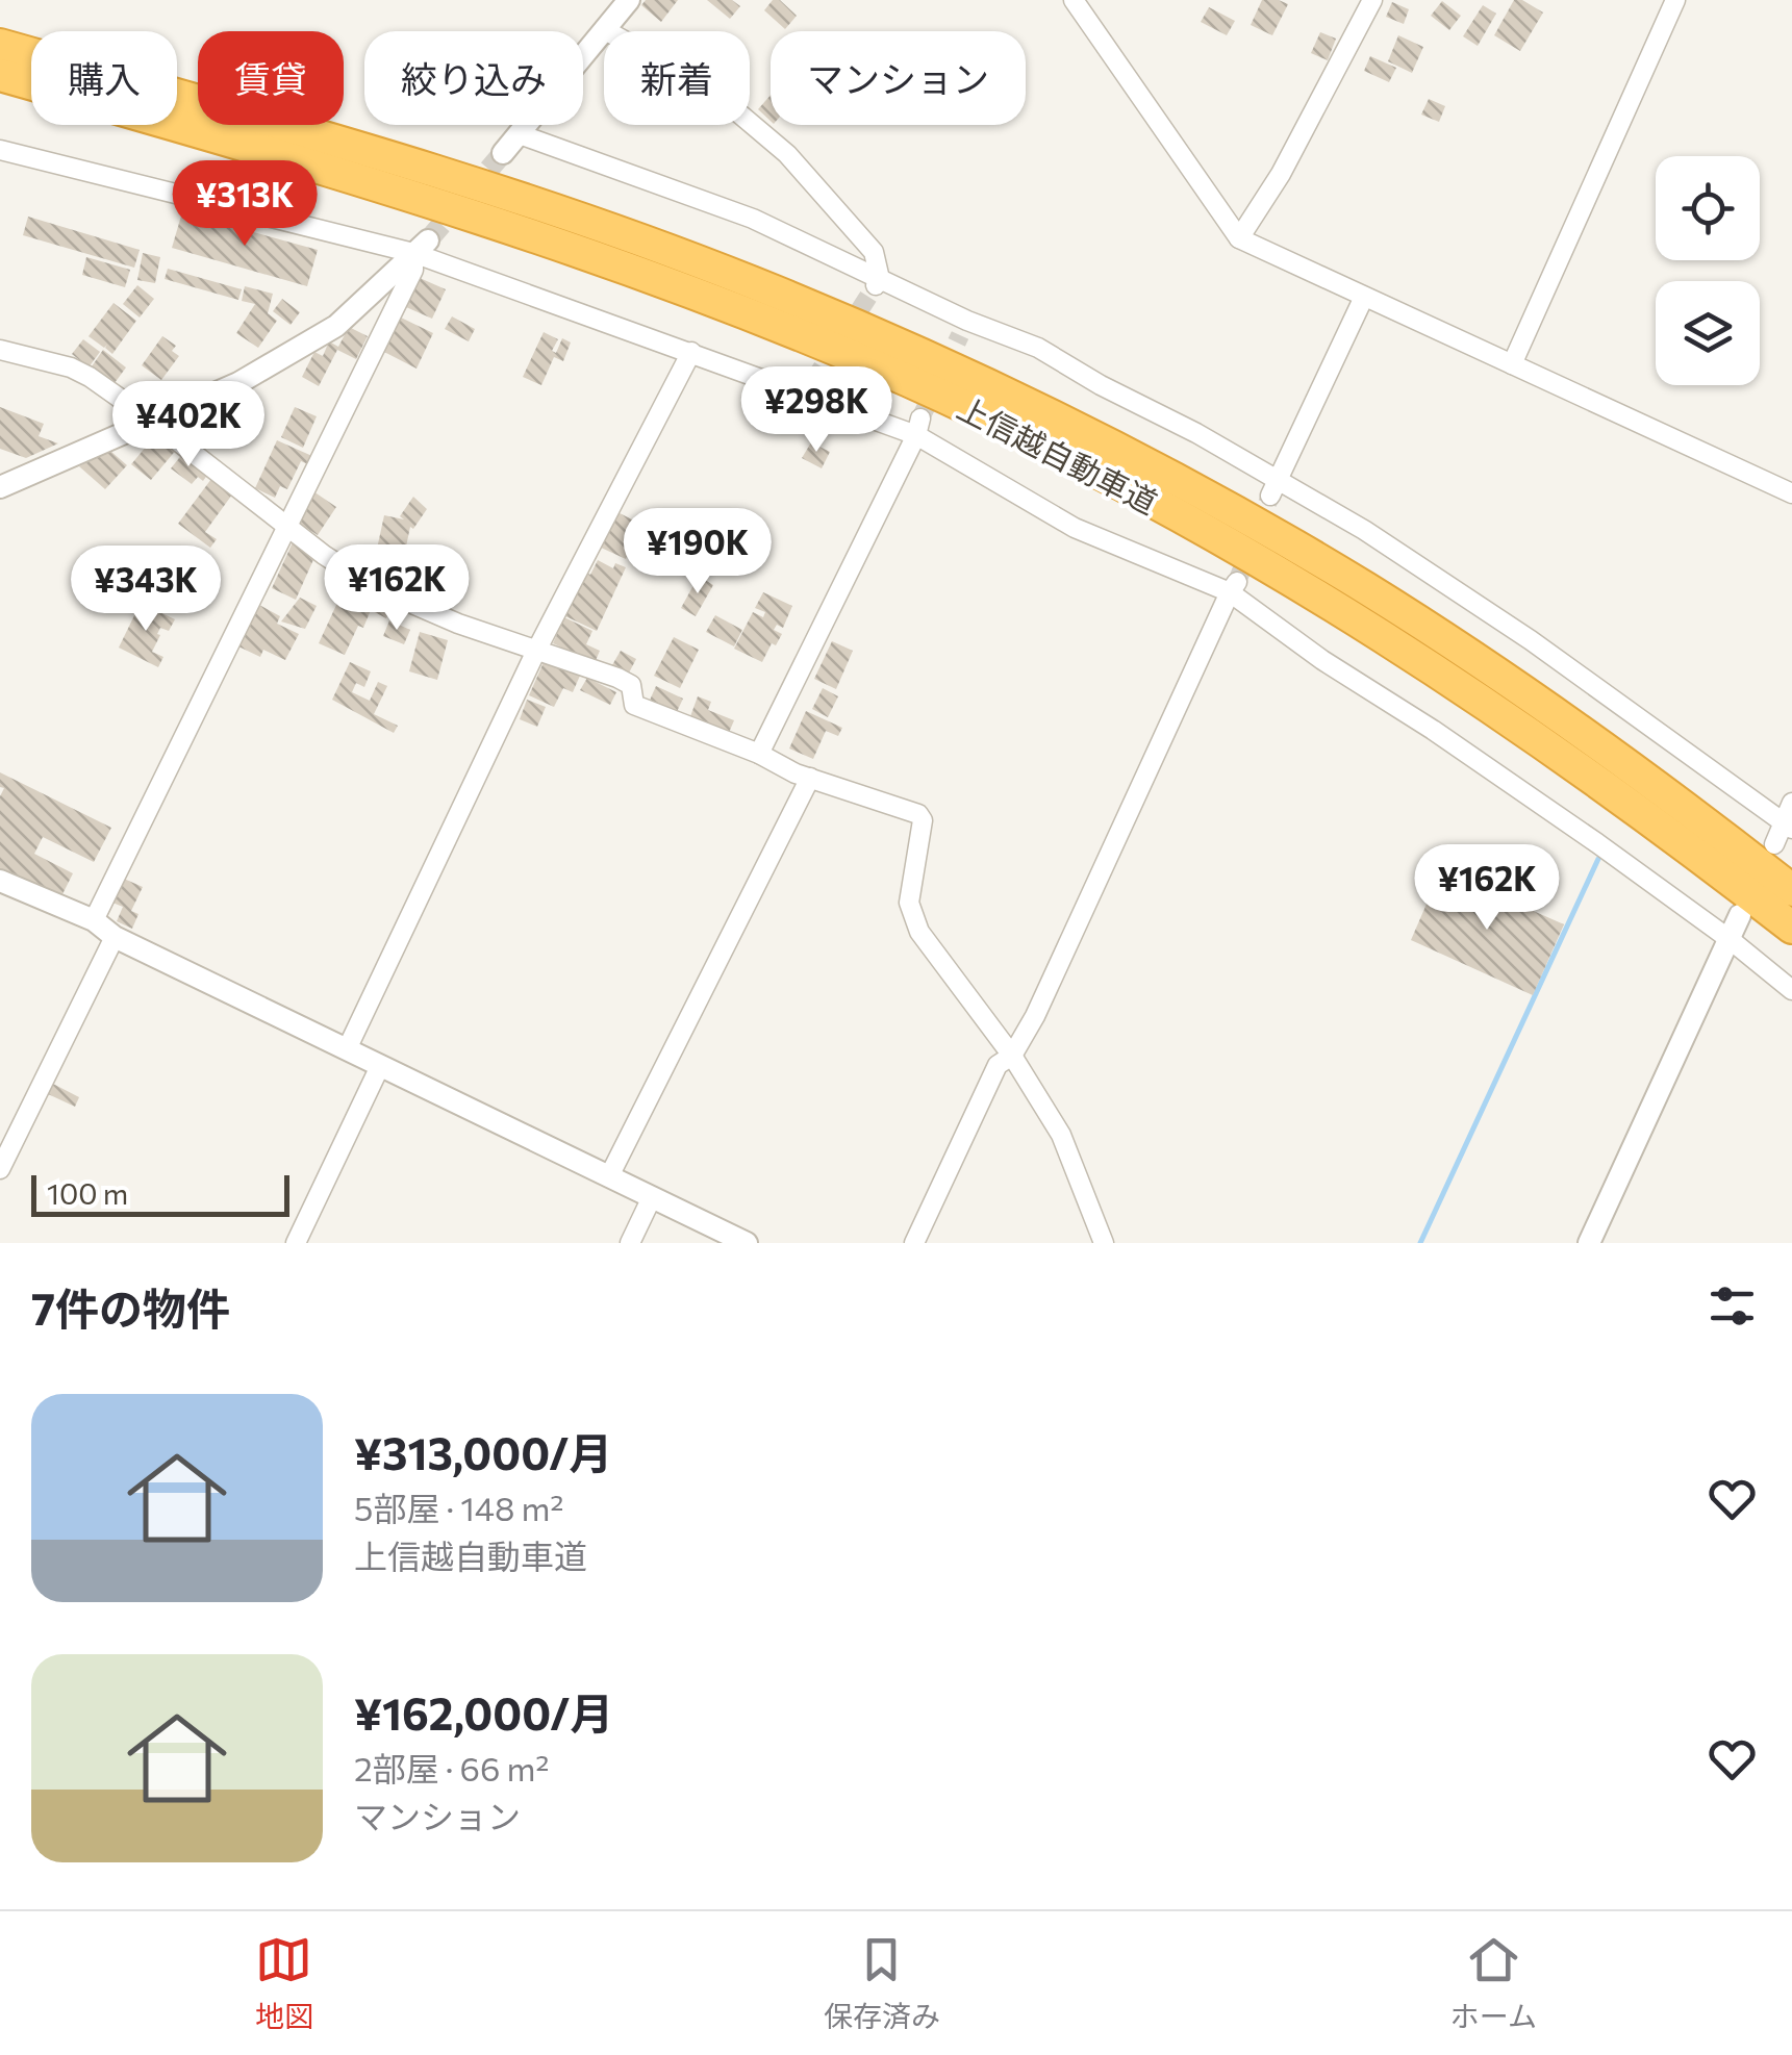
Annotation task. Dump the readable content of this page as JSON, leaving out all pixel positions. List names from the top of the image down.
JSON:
{
  "streets": {
    "highway": ["上信越自動車道"]
  },
  "scale_bar": "100 m",
  "page": {
    "chip": [
      "購入",
      "賃貸",
      "絞り込み",
      "新着",
      "マンション"
    ],
    "price": [
      "¥313K",
      "¥298K",
      "¥402K",
      "¥190K",
      "¥162K",
      "¥343K",
      "¥162K"
    ],
    "scale": "100 m",
    "heading": "7件の物件",
    "list": [
      {
        "name": "¥313,000/月",
        "note": "5部屋 · 148 m² · 上信越自動車道"
      },
      {
        "name": "¥162,000/月",
        "note": "2部屋 · 66 m² · マンション"
      }
    ],
    "tabs": ["地図", "保存済み", "ホーム"]
  }
}
